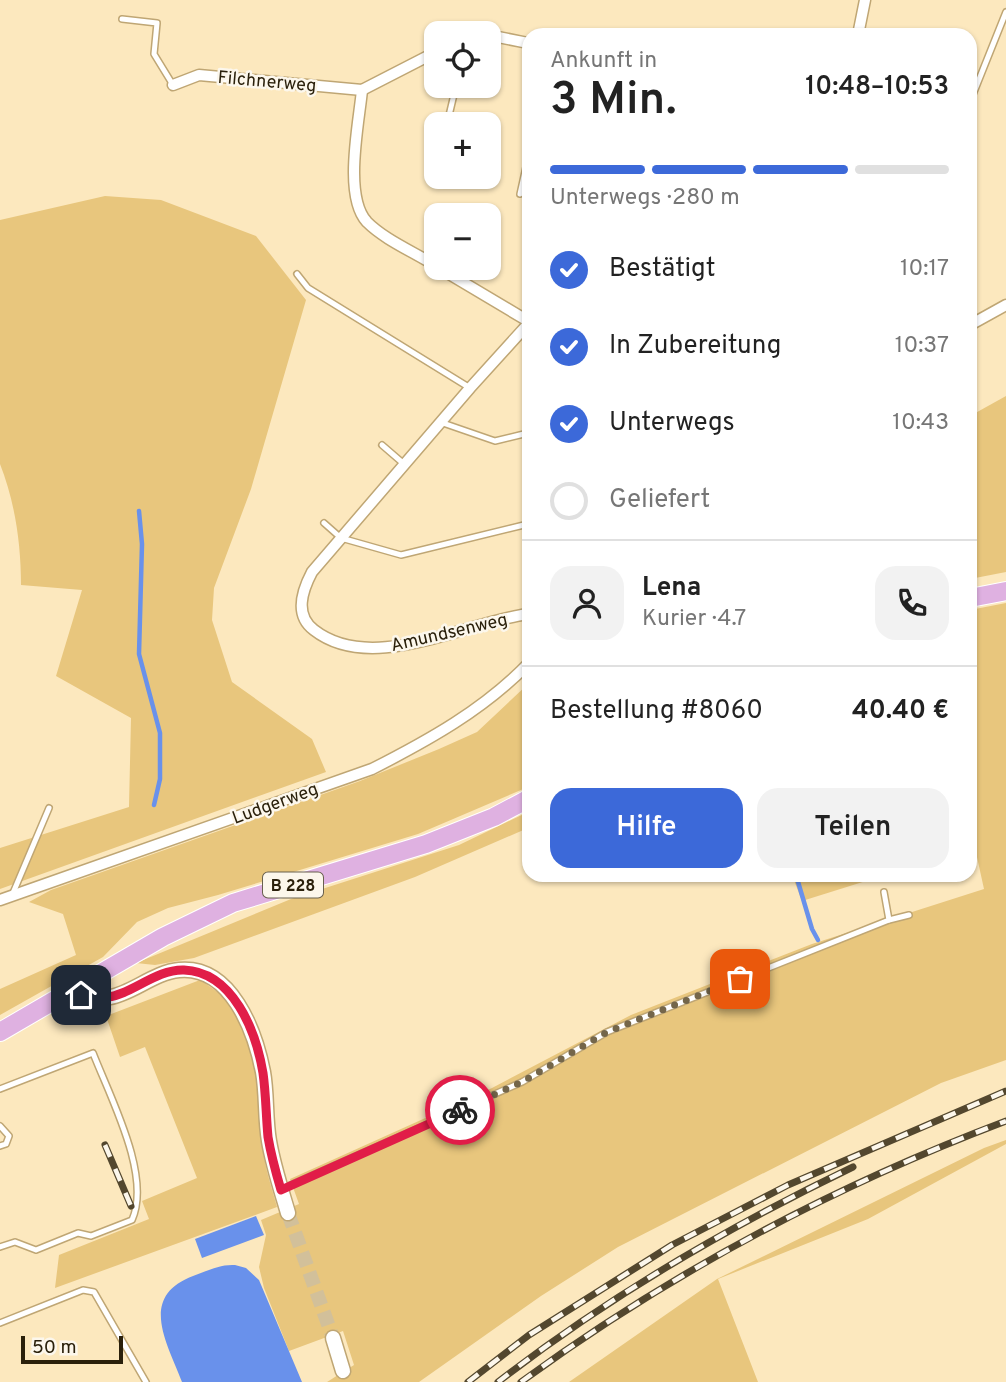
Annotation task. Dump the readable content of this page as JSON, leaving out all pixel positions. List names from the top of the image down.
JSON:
{
  "streets": {
    "main road": ["B 228"],
    "street": ["Filchnerweg", "Amundsenweg", "Ludgerweg"]
  },
  "scale_bar": "50 m",
  "page": {
    "map_buttons": ["+", "−"],
    "heading": ["3 Min.", "Ankunft in", "10:48–10:53"],
    "panel": [
      "Lena",
      "Kurier · 4.7",
      "Bestellung #8060",
      "40.40 €"
    ],
    "bar": "Unterwegs · 280 m",
    "list": [
      ["Bestätigt", "10:17"],
      ["In Zubereitung", "10:37"],
      ["Unterwegs", "10:43"],
      "Geliefert"
    ],
    "buttons": ["Hilfe", "Teilen"],
    "scale": "50 m"
  }
}
